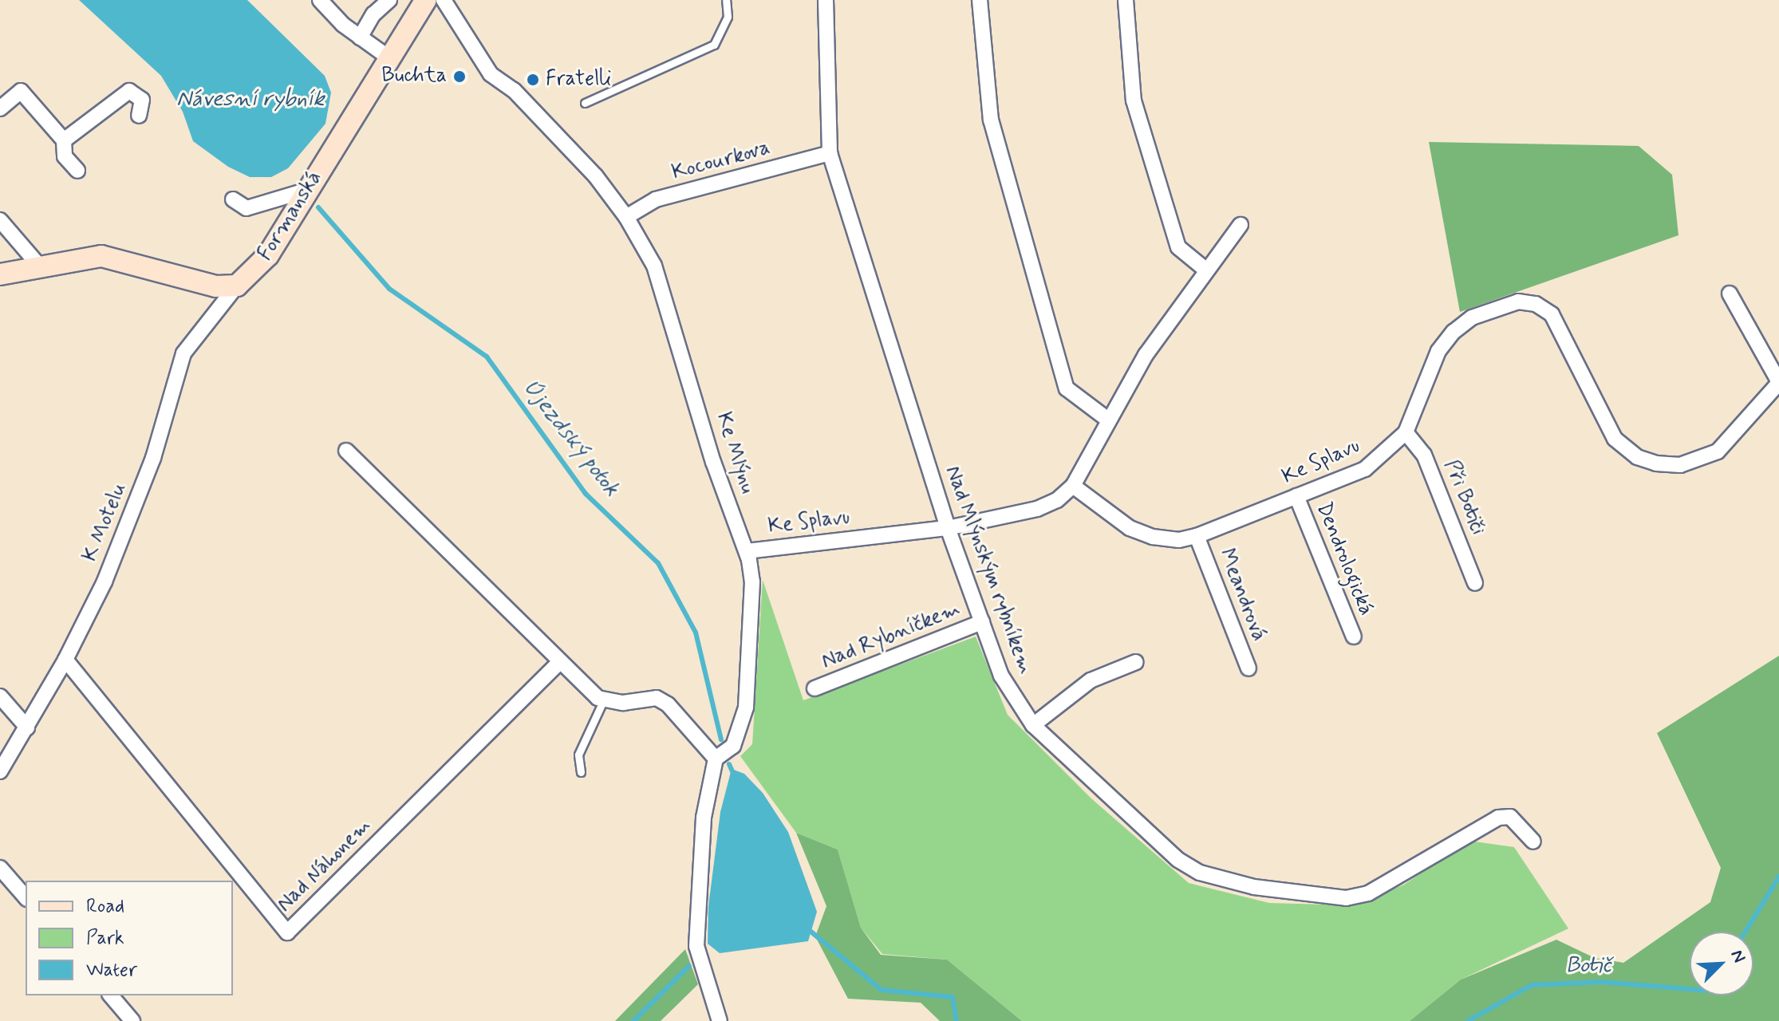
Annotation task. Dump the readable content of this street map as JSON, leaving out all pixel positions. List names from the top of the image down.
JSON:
{
  "streets": {
    "street": [
      "Kocourkova",
      "Formanská",
      "Ke Mlýnu",
      "Ke Splavu",
      "Při Botiči",
      "K Motelu",
      "Dendrologická",
      "Nad Mlýnským rybníkem",
      "Meandrová",
      "Nad Rybníčkem",
      "Nad Náhonem"
    ]
  },
  "crossings": [
    ["Kocourkova", "Ke Mlýnu"],
    ["Kocourkova", "Nad Mlýnským rybníkem"],
    ["Formanská", "K Motelu"],
    ["Ke Mlýnu", "Ke Splavu"],
    ["Ke Splavu", "Při Botiči"],
    ["Ke Splavu", "Dendrologická"],
    ["Ke Splavu", "Nad Mlýnským rybníkem"],
    ["Ke Splavu", "Meandrová"],
    ["K Motelu", "Nad Náhonem"],
    ["Nad Mlýnským rybníkem", "Nad Rybníčkem"]
  ],
  "water": ["Návesní rybník", "Újezdský potok", "Botič"],
  "places": ["Buchta", "Fratelli"],
  "legend": ["Road", "Park", "Water"],
  "north": "top right"
}
